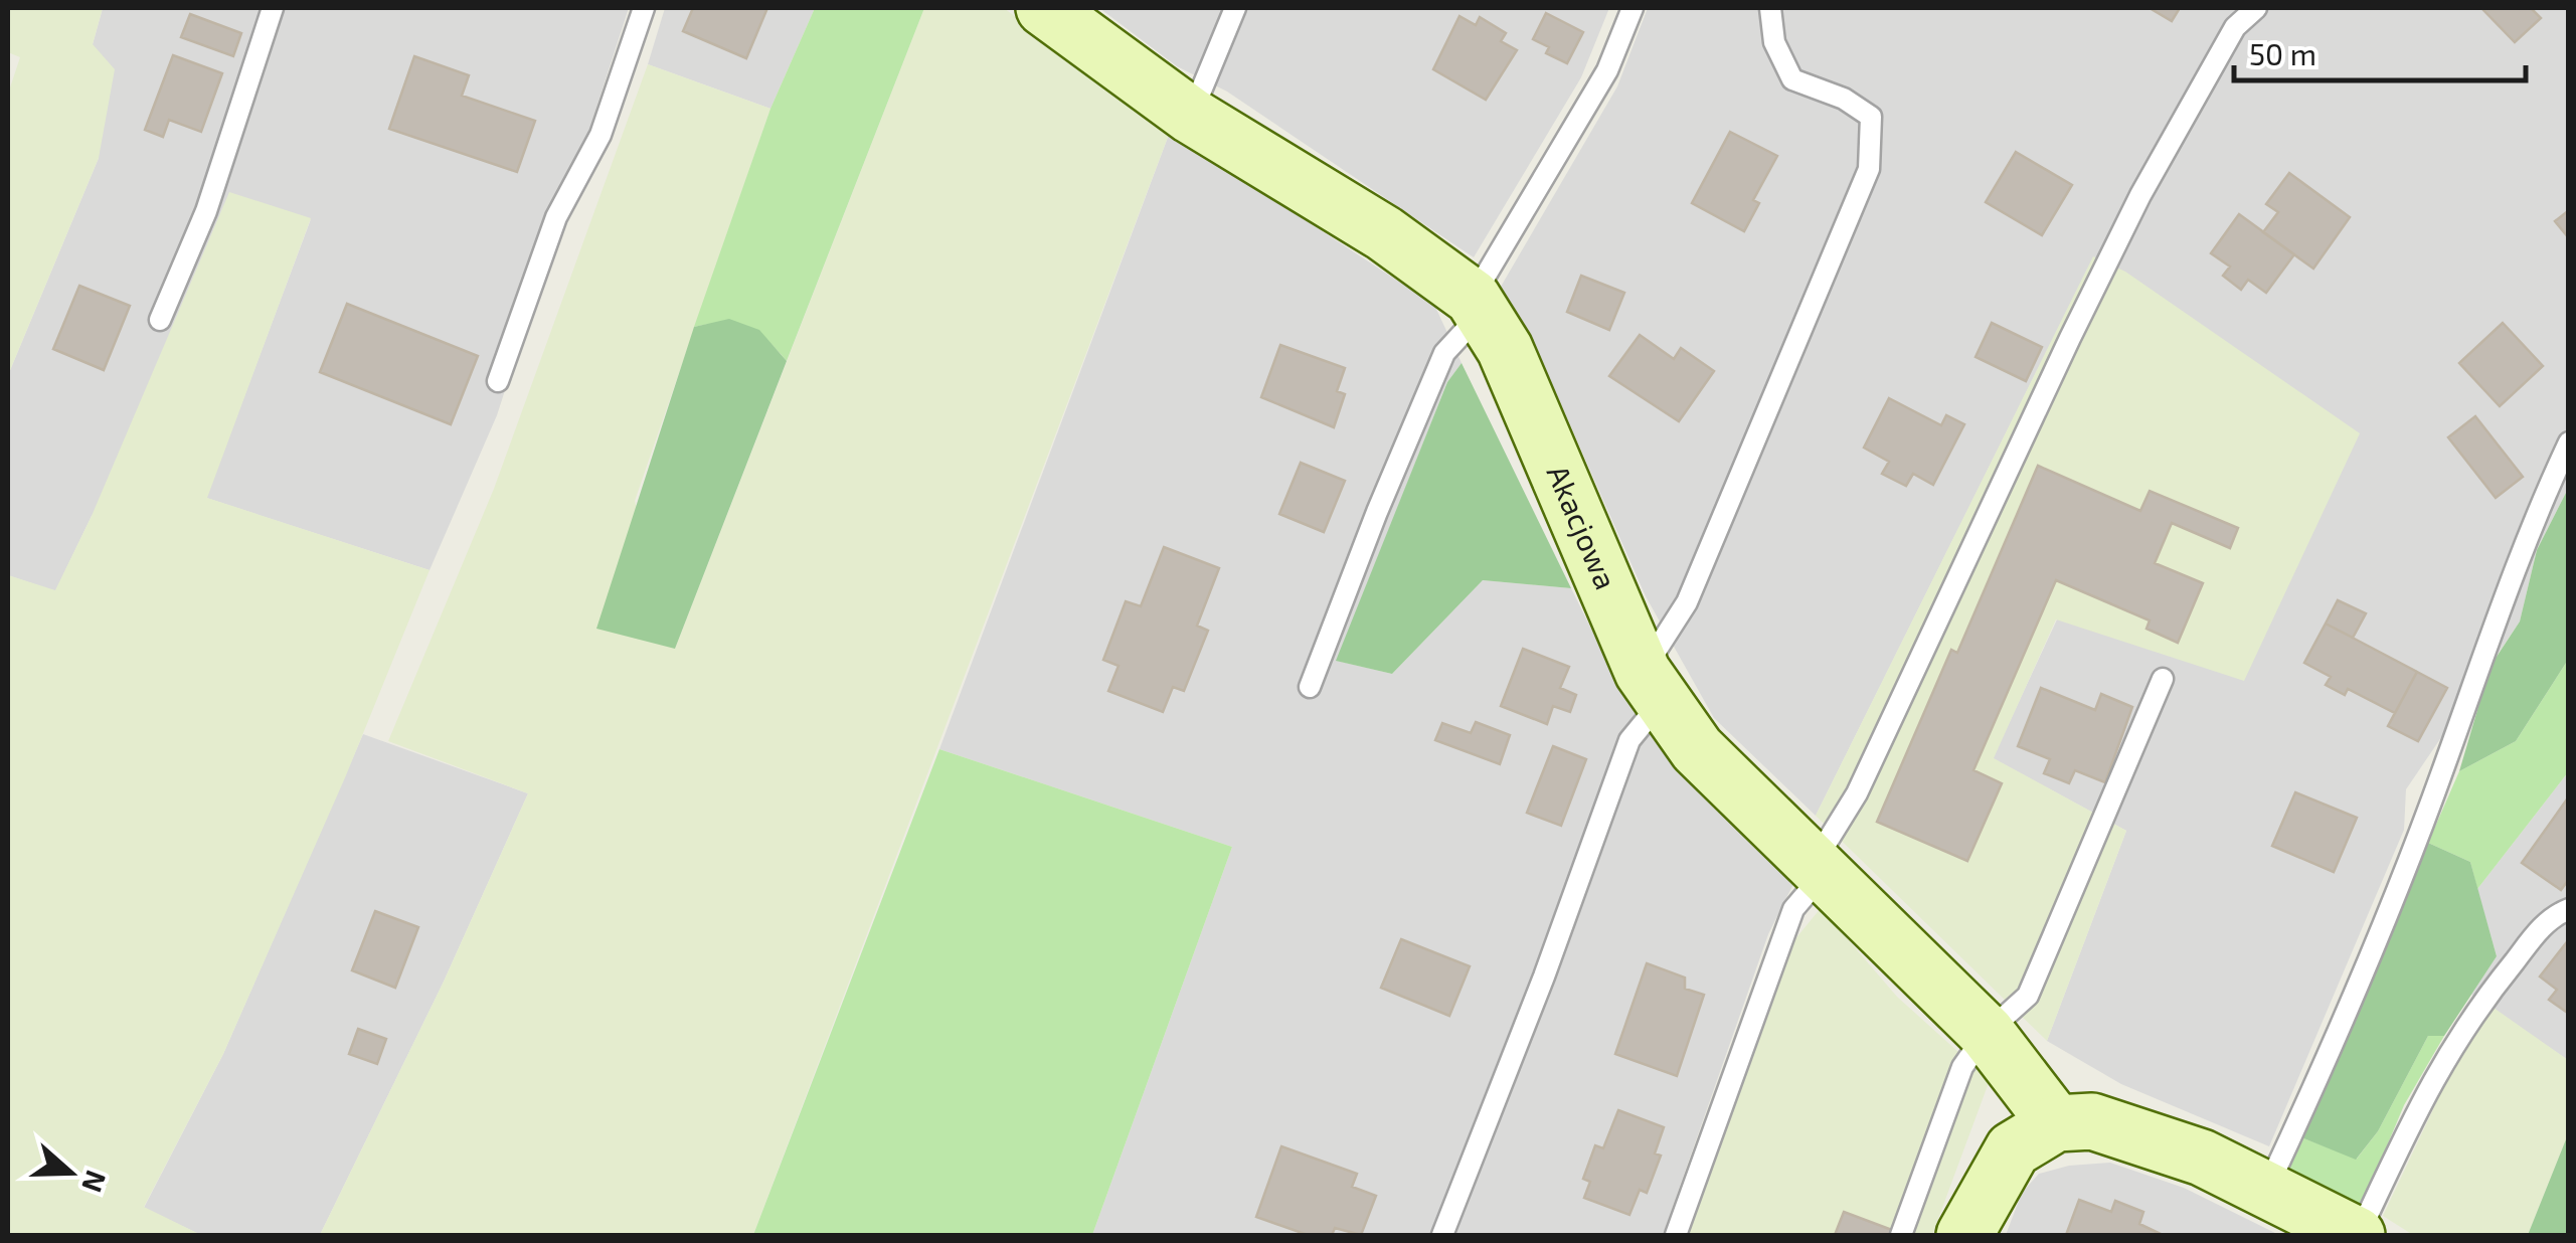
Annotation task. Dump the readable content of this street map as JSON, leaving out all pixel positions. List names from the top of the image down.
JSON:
{
  "streets": {
    "street": ["Akacjowa"]
  },
  "scale_bar": "50 m",
  "north": "right"
}
